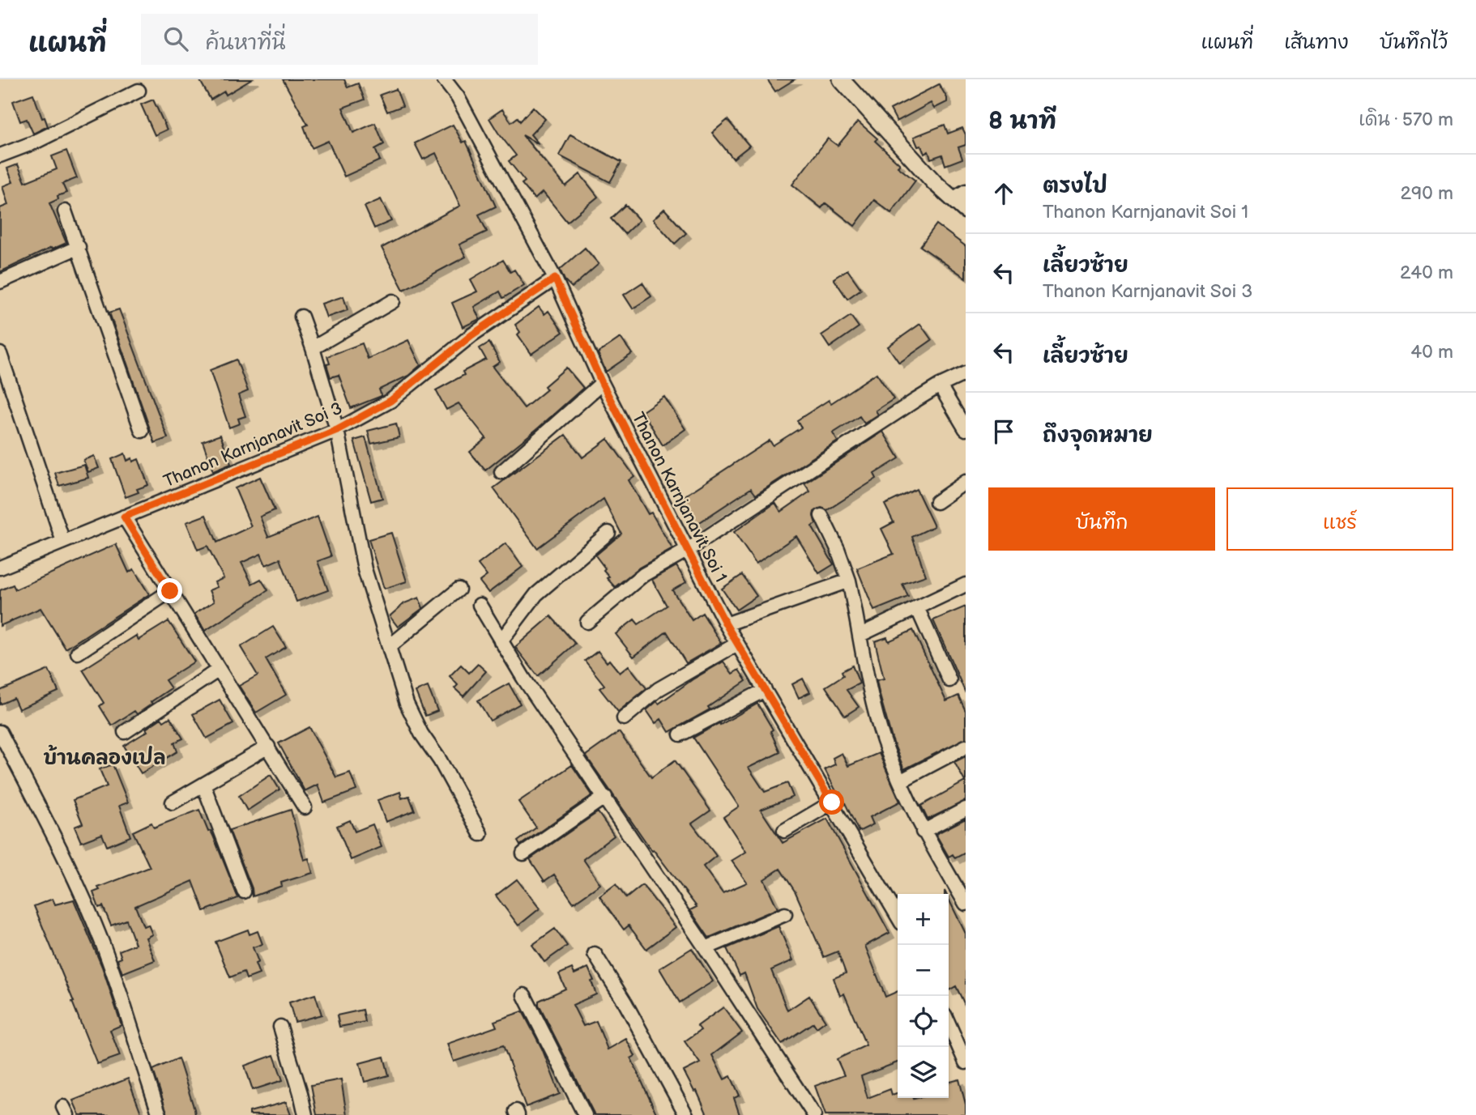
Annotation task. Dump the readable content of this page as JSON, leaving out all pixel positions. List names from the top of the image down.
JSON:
{
  "streets": {
    "street": ["Thanon Karnjanavit Soi 3", "Thanon Karnjanavit Soi 1"]
  },
  "crossings": [
    ["Thanon Karnjanavit Soi 3", "Thanon Karnjanavit Soi 1"]
  ],
  "districts": ["บ้านคลองเปล"],
  "page": {
    "header": "แผนที่",
    "search": "ค้นหาที่นี่",
    "nav": ["แผนที่", "เส้นทาง", "บันทึกไว้"],
    "heading": ["8 นาที", "เดิน · 570 m"],
    "list": [
      ["ตรงไป", "Thanon Karnjanavit Soi 1", "290 m"],
      ["เลี้ยวซ้าย", "Thanon Karnjanavit Soi 3", "240 m"],
      ["เลี้ยวซ้าย", "40 m"],
      "ถึงจุดหมาย"
    ],
    "buttons": ["บันทึก", "แชร์"],
    "map_buttons": ["+", "−"]
  }
}
